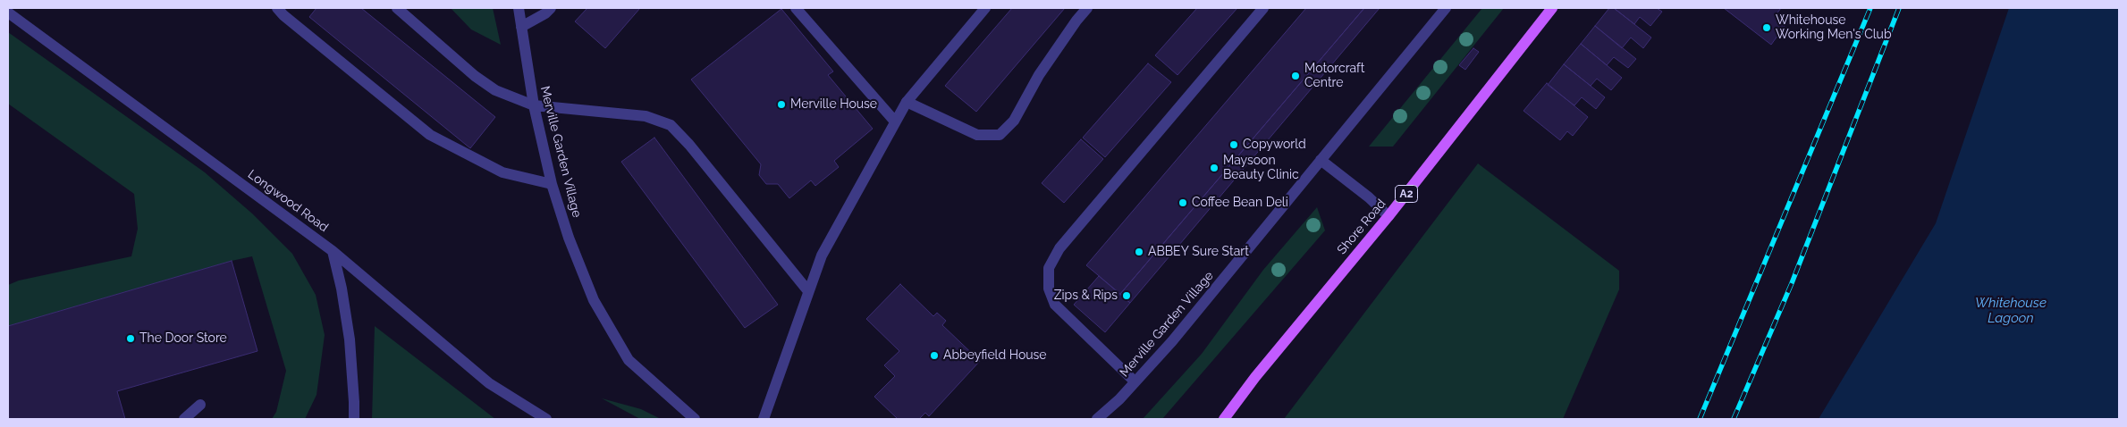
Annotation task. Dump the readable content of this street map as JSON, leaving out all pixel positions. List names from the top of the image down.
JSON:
{
  "streets": {
    "main road": ["A2", "Shore Road"],
    "street": ["Merville Garden Village", "Longwood Road"]
  },
  "water": ["Whitehouse Lagoon"],
  "places": [
    "Whitehouse Working Men's Club",
    "Motorcraft Centre",
    "Merville House",
    "Copyworld",
    "Maysoon Beauty Clinic",
    "Coffee Bean Deli",
    "ABBEY Sure Start",
    "Zips & Rips",
    "The Door Store",
    "Abbeyfield House"
  ]
}
